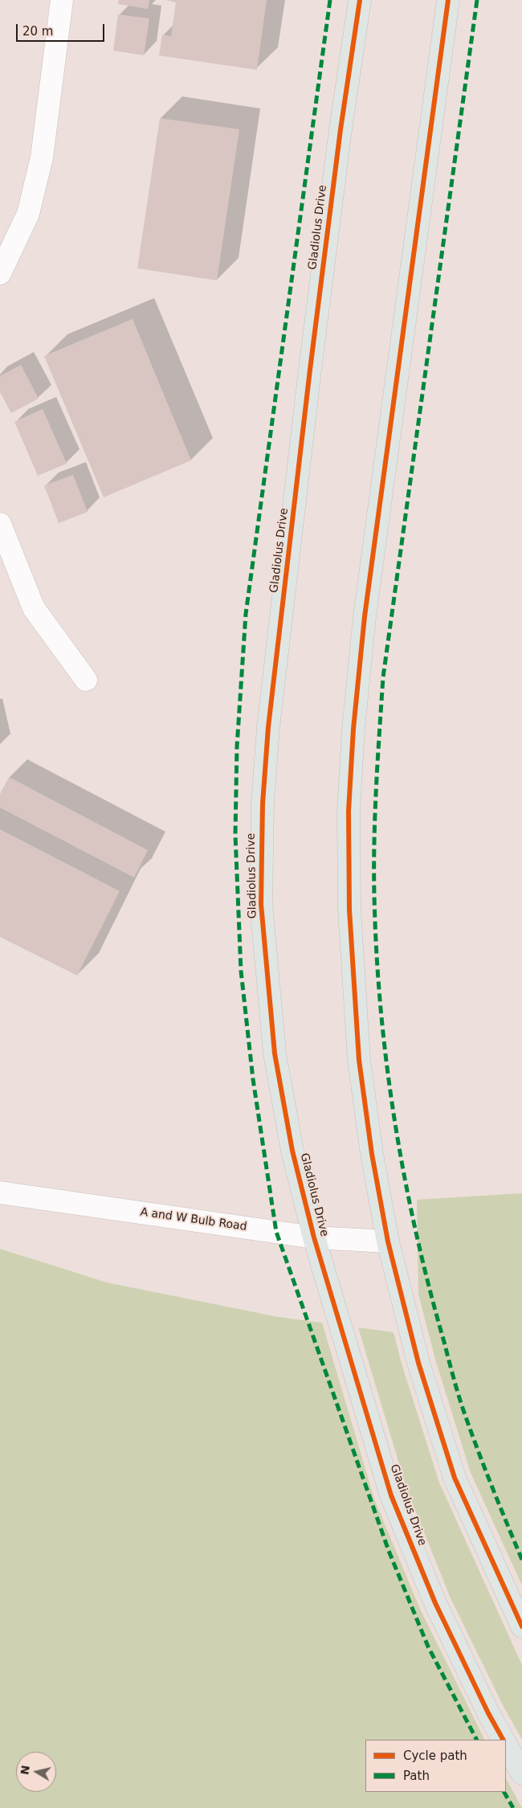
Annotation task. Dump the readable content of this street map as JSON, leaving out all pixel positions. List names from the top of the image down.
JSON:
{
  "streets": {
    "main road": ["Gladiolus Drive"],
    "street": ["A and W Bulb Road"]
  },
  "crossings": [
    ["Gladiolus Drive", "A and W Bulb Road"]
  ],
  "legend": ["Cycle path", "Path"],
  "scale_bar": "20 m",
  "north": "left"
}
